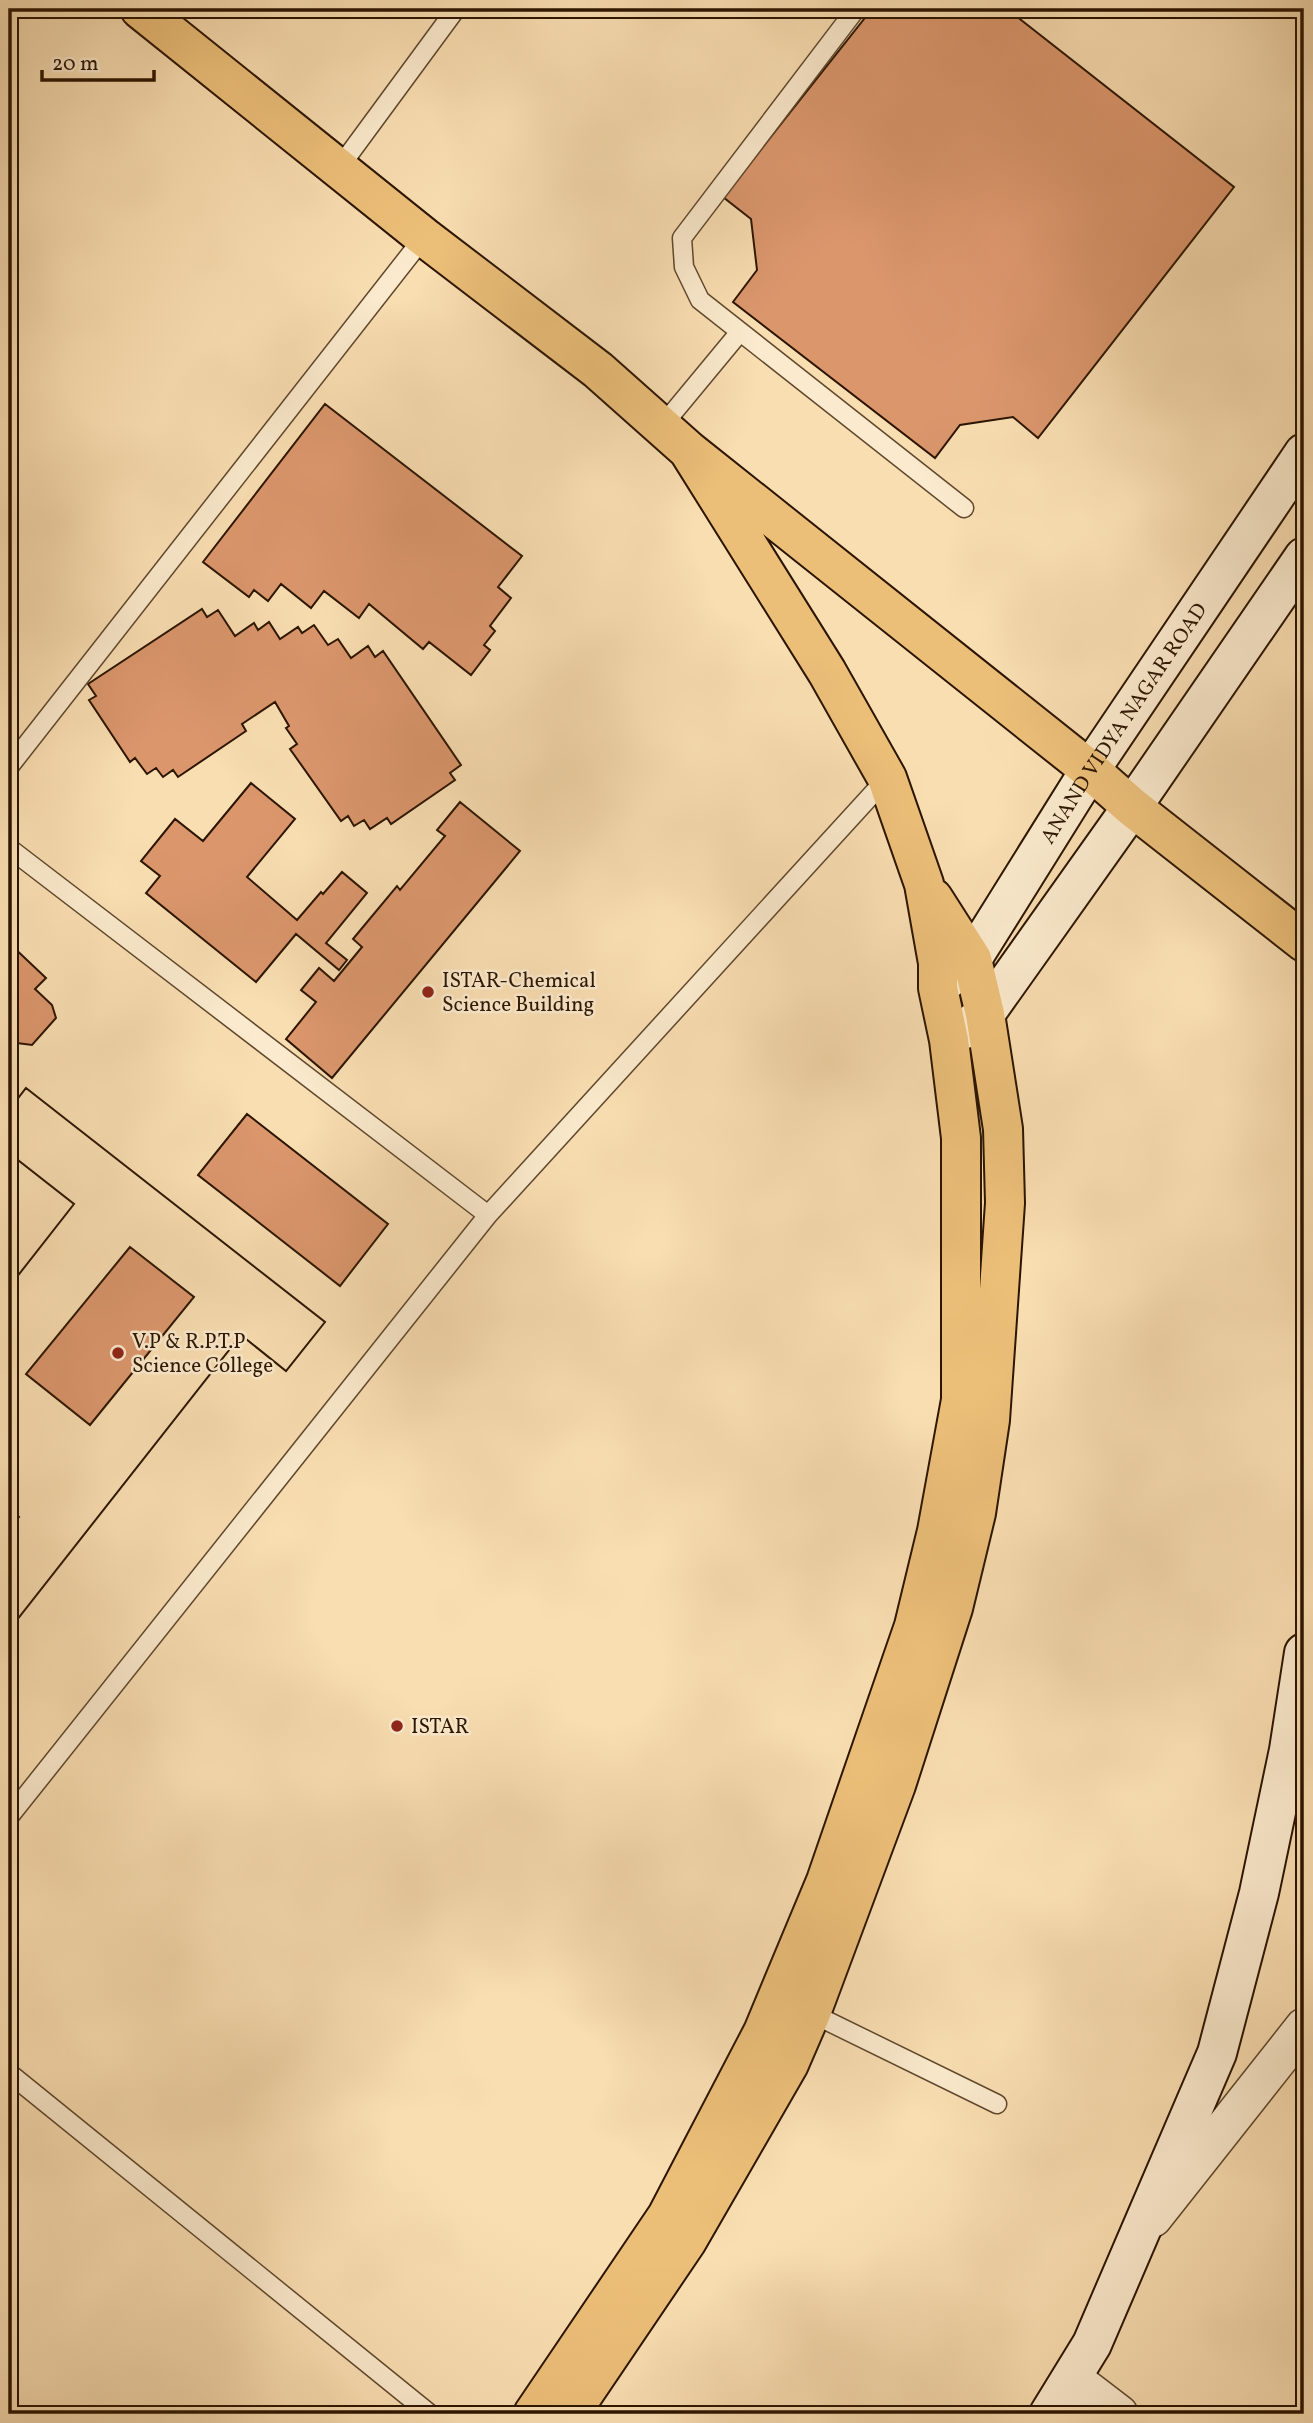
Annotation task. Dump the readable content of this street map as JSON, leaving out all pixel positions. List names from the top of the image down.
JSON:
{
  "streets": {
    "main road": ["ANAND VIDYA NAGAR ROAD"]
  },
  "places": ["ISTAR-Chemical Science Building", "V.P & R.P.T.P Science College", "ISTAR"],
  "scale_bar": "20 m"
}
